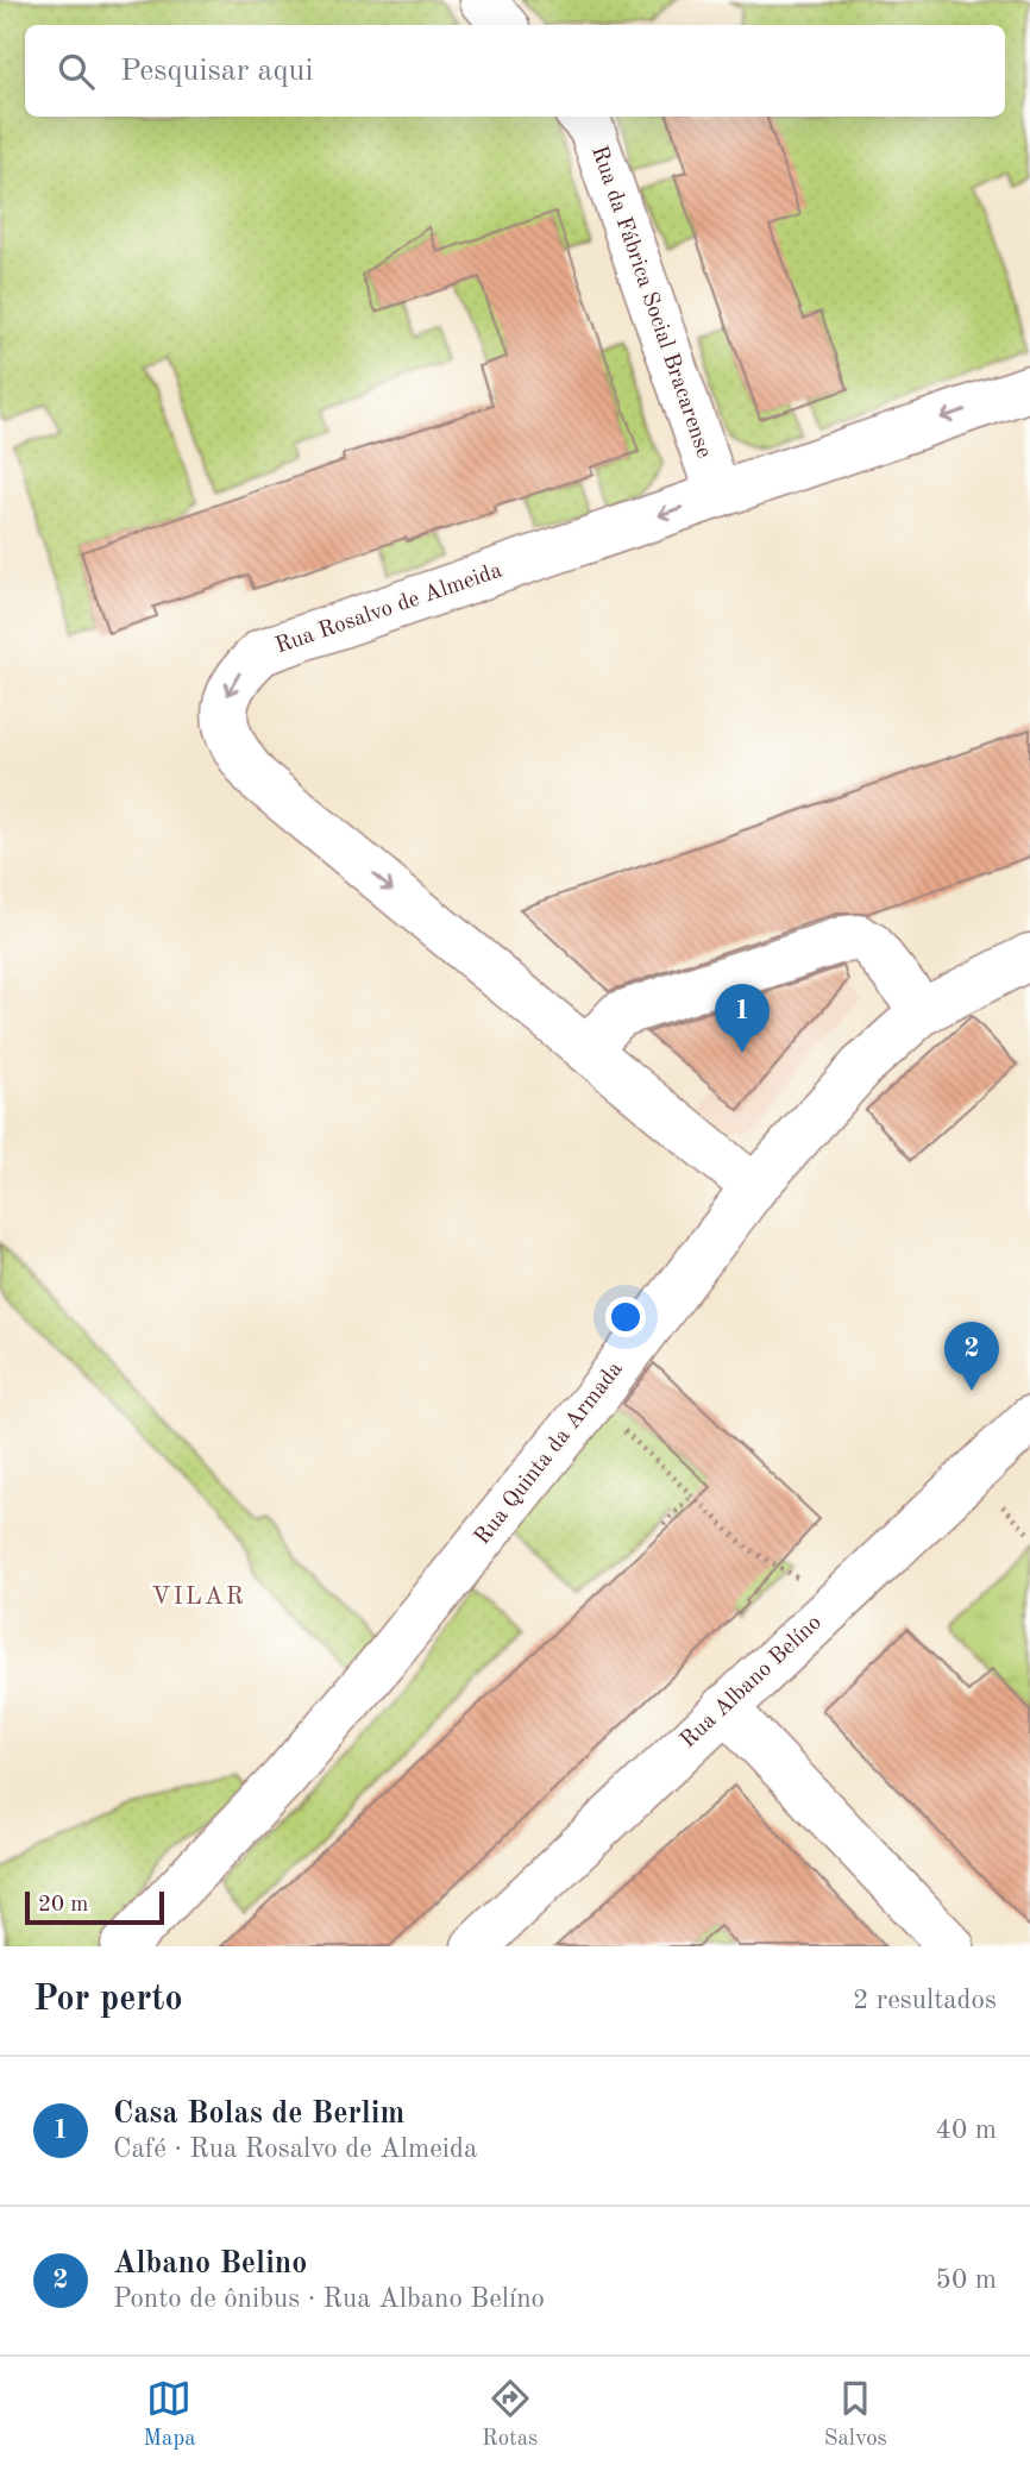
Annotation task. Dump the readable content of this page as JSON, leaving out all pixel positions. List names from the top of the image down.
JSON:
{
  "streets": {
    "street": [
      "Rua da Fábrica Social Bracarense",
      "Rua Rosalvo de Almeida",
      "Rua Quinta da Armada",
      "Rua Albano Belíno"
    ]
  },
  "crossings": [
    ["Rua da Fábrica Social Bracarense", "Rua Rosalvo de Almeida"],
    ["Rua Rosalvo de Almeida", "Rua Quinta da Armada"]
  ],
  "districts": ["VILAR"],
  "scale_bar": "20 m",
  "page": {
    "search": "Pesquisar aqui",
    "pins": ["1", "2"],
    "scale": "20 m",
    "heading": ["Por perto", "2 resultados"],
    "list": [
      {
        "mark": "1",
        "name": "Casa Bolas de Berlim",
        "note": "Café · Rua Rosalvo de Almeida",
        "value": "40 m"
      },
      {
        "mark": "2",
        "name": "Albano Belino",
        "note": "Ponto de ônibus · Rua Albano Belíno",
        "value": "50 m"
      }
    ],
    "nav": ["Mapa", "Rotas", "Salvos"]
  }
}
